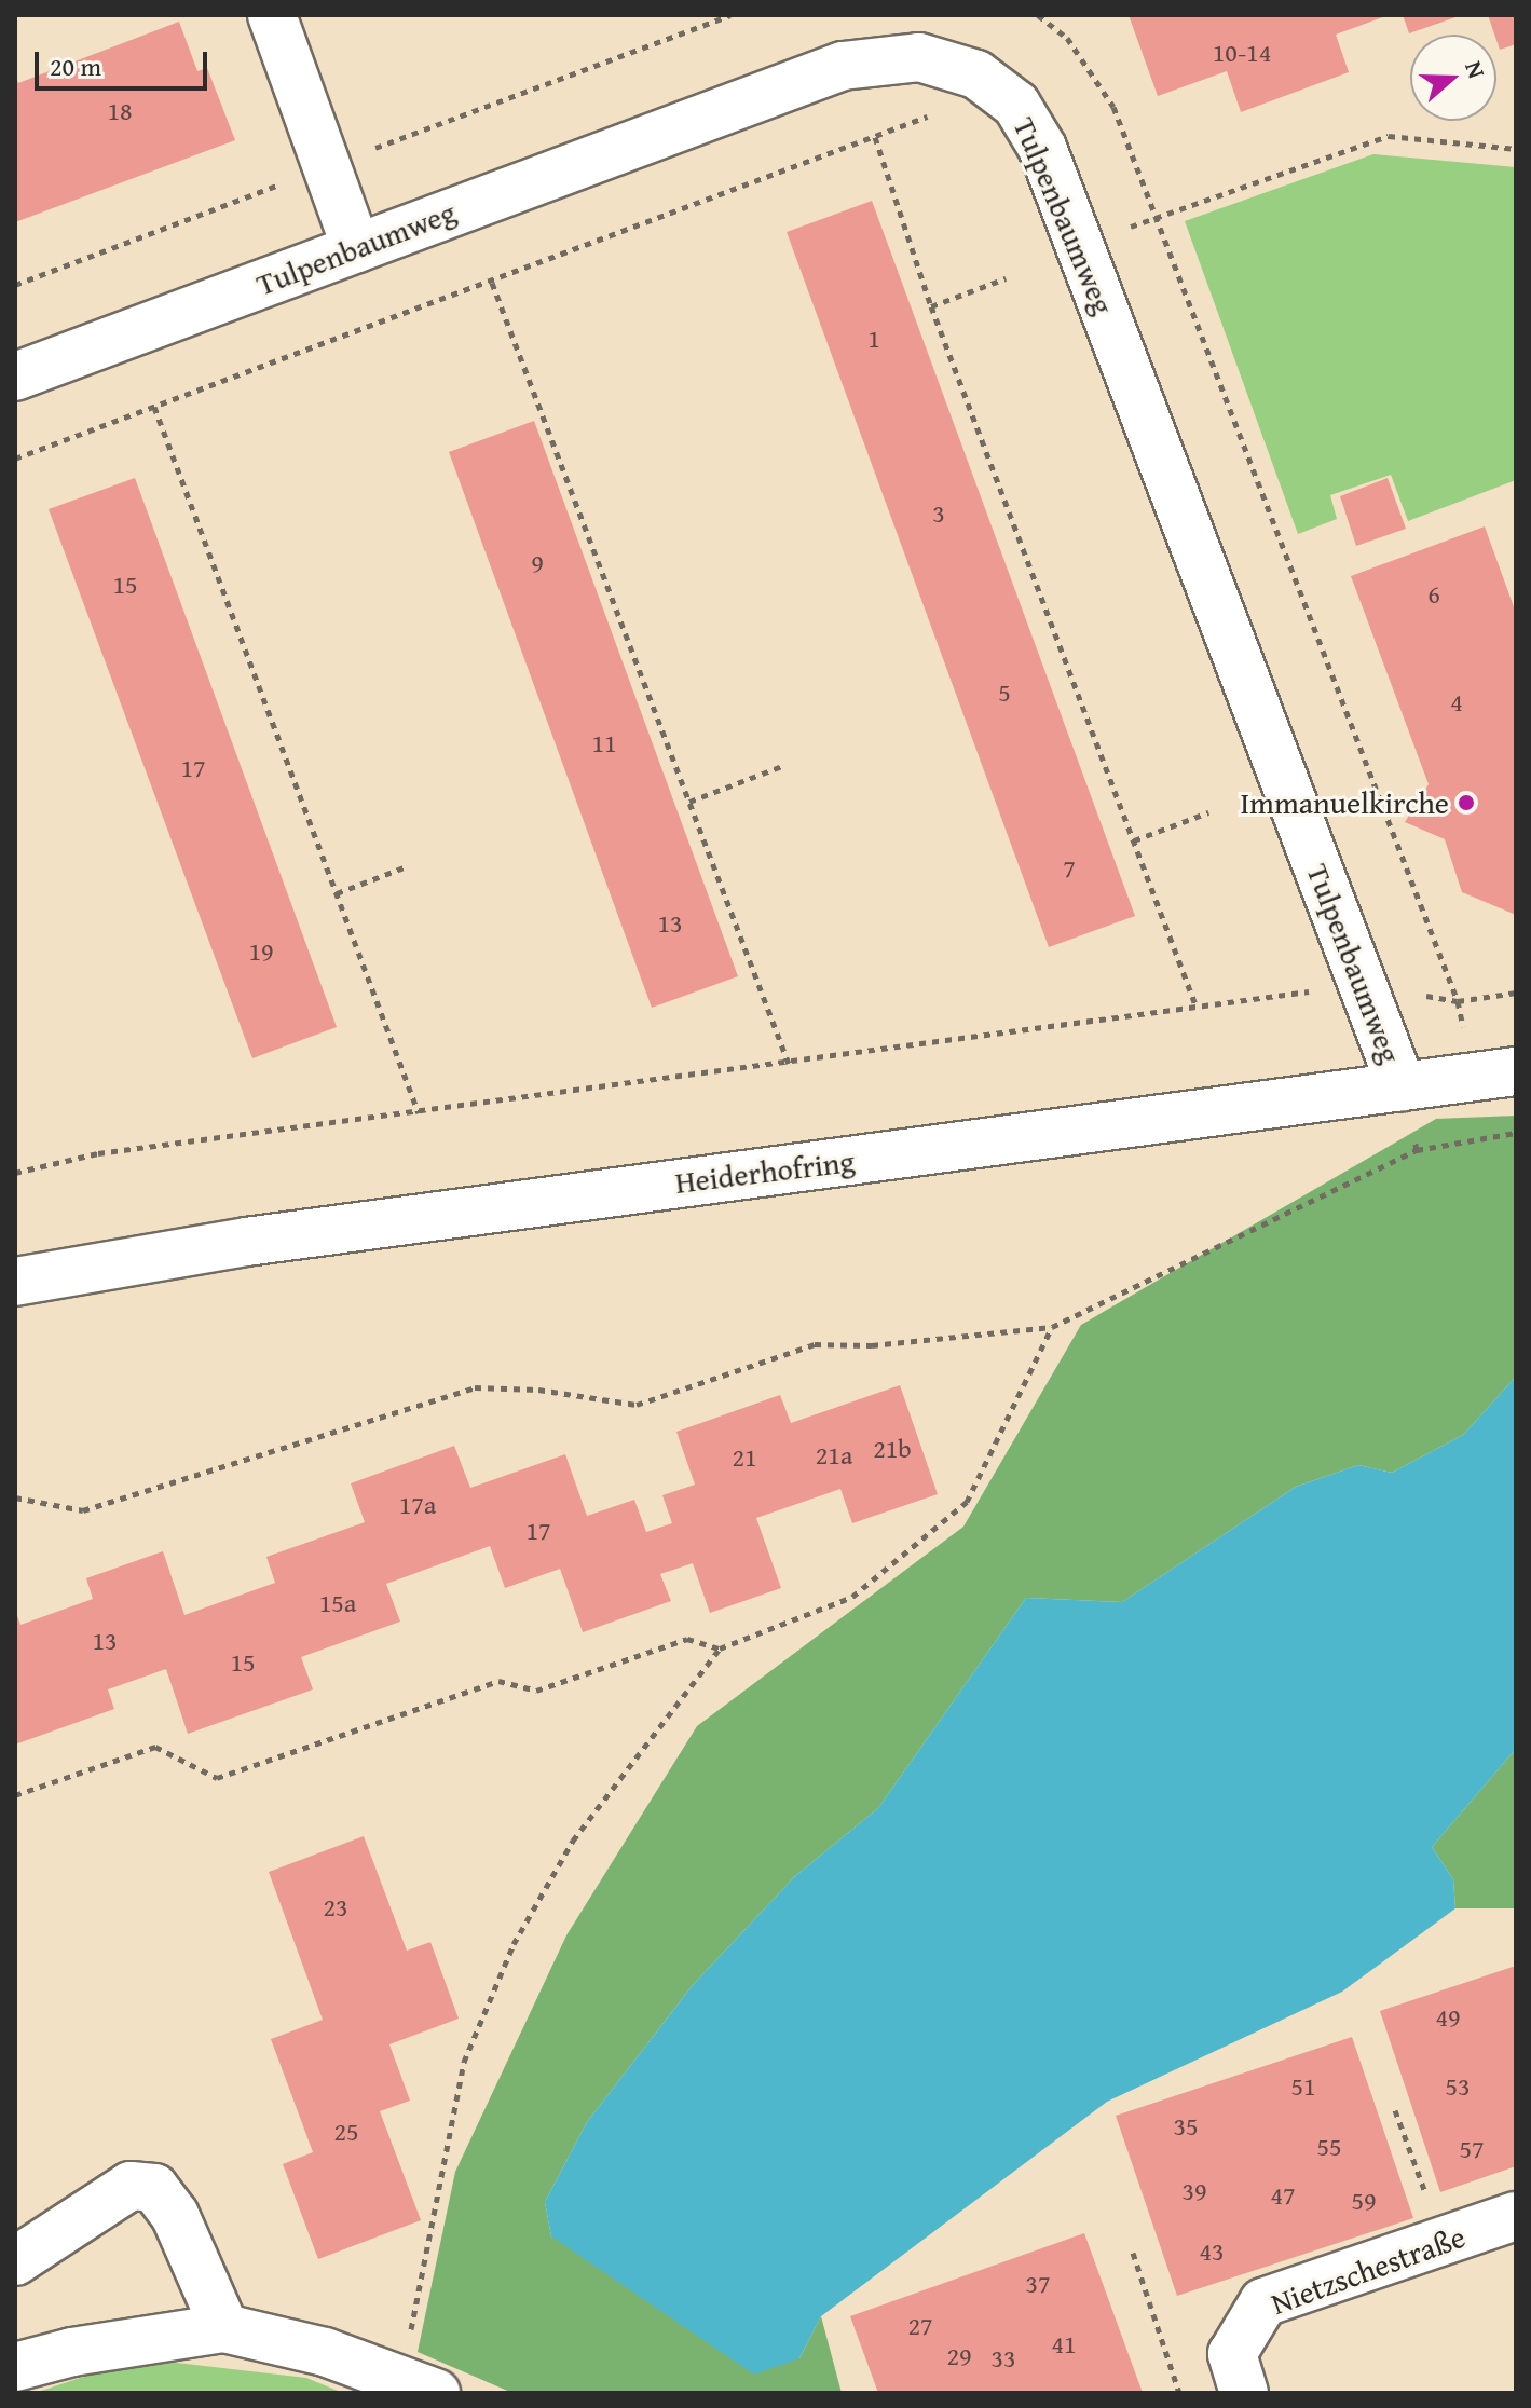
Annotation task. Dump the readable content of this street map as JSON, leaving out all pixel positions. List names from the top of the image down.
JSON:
{
  "streets": {
    "street": ["Tulpenbaumweg", "Heiderhofring", "Nietzschestraße"]
  },
  "crossings": [
    ["Tulpenbaumweg", "Heiderhofring"]
  ],
  "places": ["Immanuelkirche"],
  "house_numbers": [
    "10-14",
    "18",
    "1",
    "3",
    "9",
    "15",
    "6",
    "5",
    "4",
    "11",
    "17",
    "7",
    "13",
    "19",
    "21b",
    "21a",
    "21",
    "17a",
    "17",
    "15a",
    "13",
    "15",
    "23",
    "49",
    "51",
    "53",
    "35",
    "25",
    "55",
    "57",
    "39",
    "47",
    "59",
    "43",
    "37",
    "27",
    "41",
    "29",
    "33"
  ],
  "scale_bar": "20 m",
  "north": "right"
}
